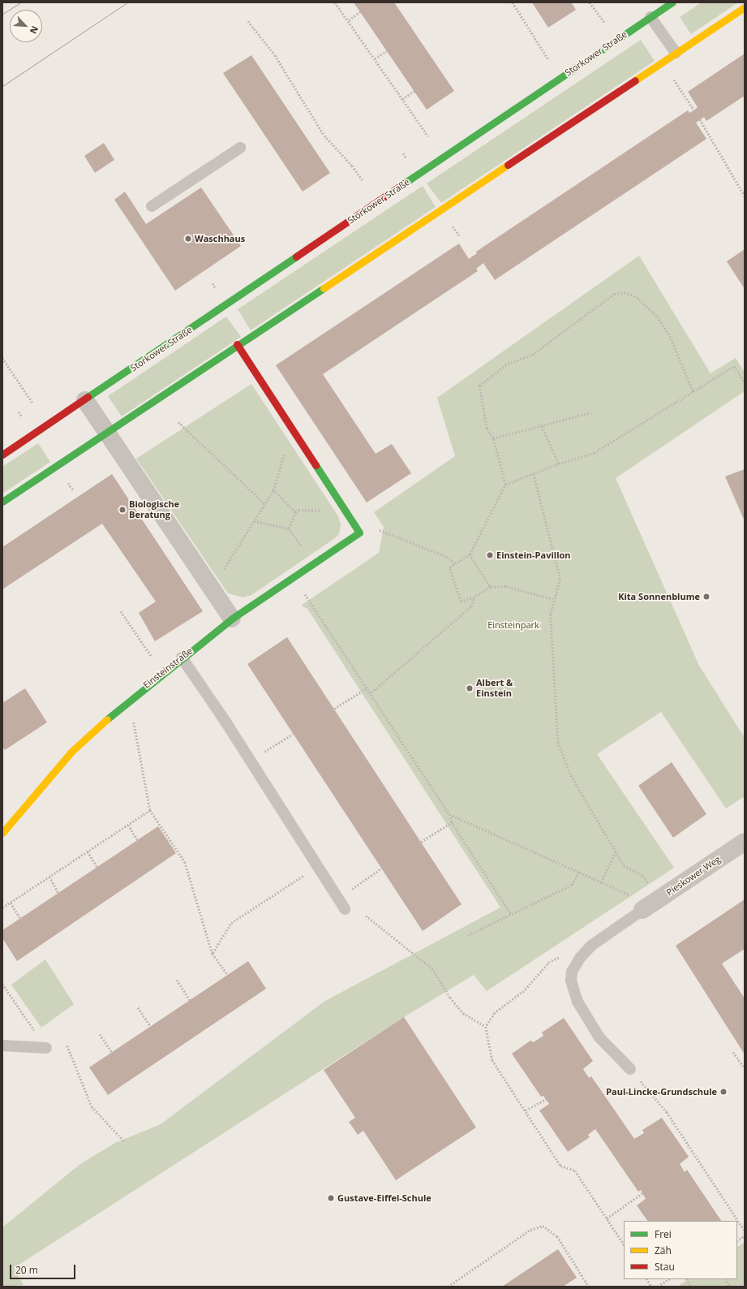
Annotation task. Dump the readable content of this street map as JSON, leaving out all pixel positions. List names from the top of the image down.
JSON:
{
  "streets": {
    "street": ["Storkower Straße", "Einsteinstraße", "Pieskower Weg"]
  },
  "parks": ["Einsteinpark"],
  "places": [
    "Waschhaus",
    "Biologische Beratung",
    "Einstein-Pavillon",
    "Kita Sonnenblume",
    "Albert & Einstein",
    "Paul-Lincke-Grundschule",
    "Gustave-Eiffel-Schule"
  ],
  "legend": ["Frei", "Zäh", "Stau"],
  "scale_bar": "20 m",
  "north": "bottom right"
}
